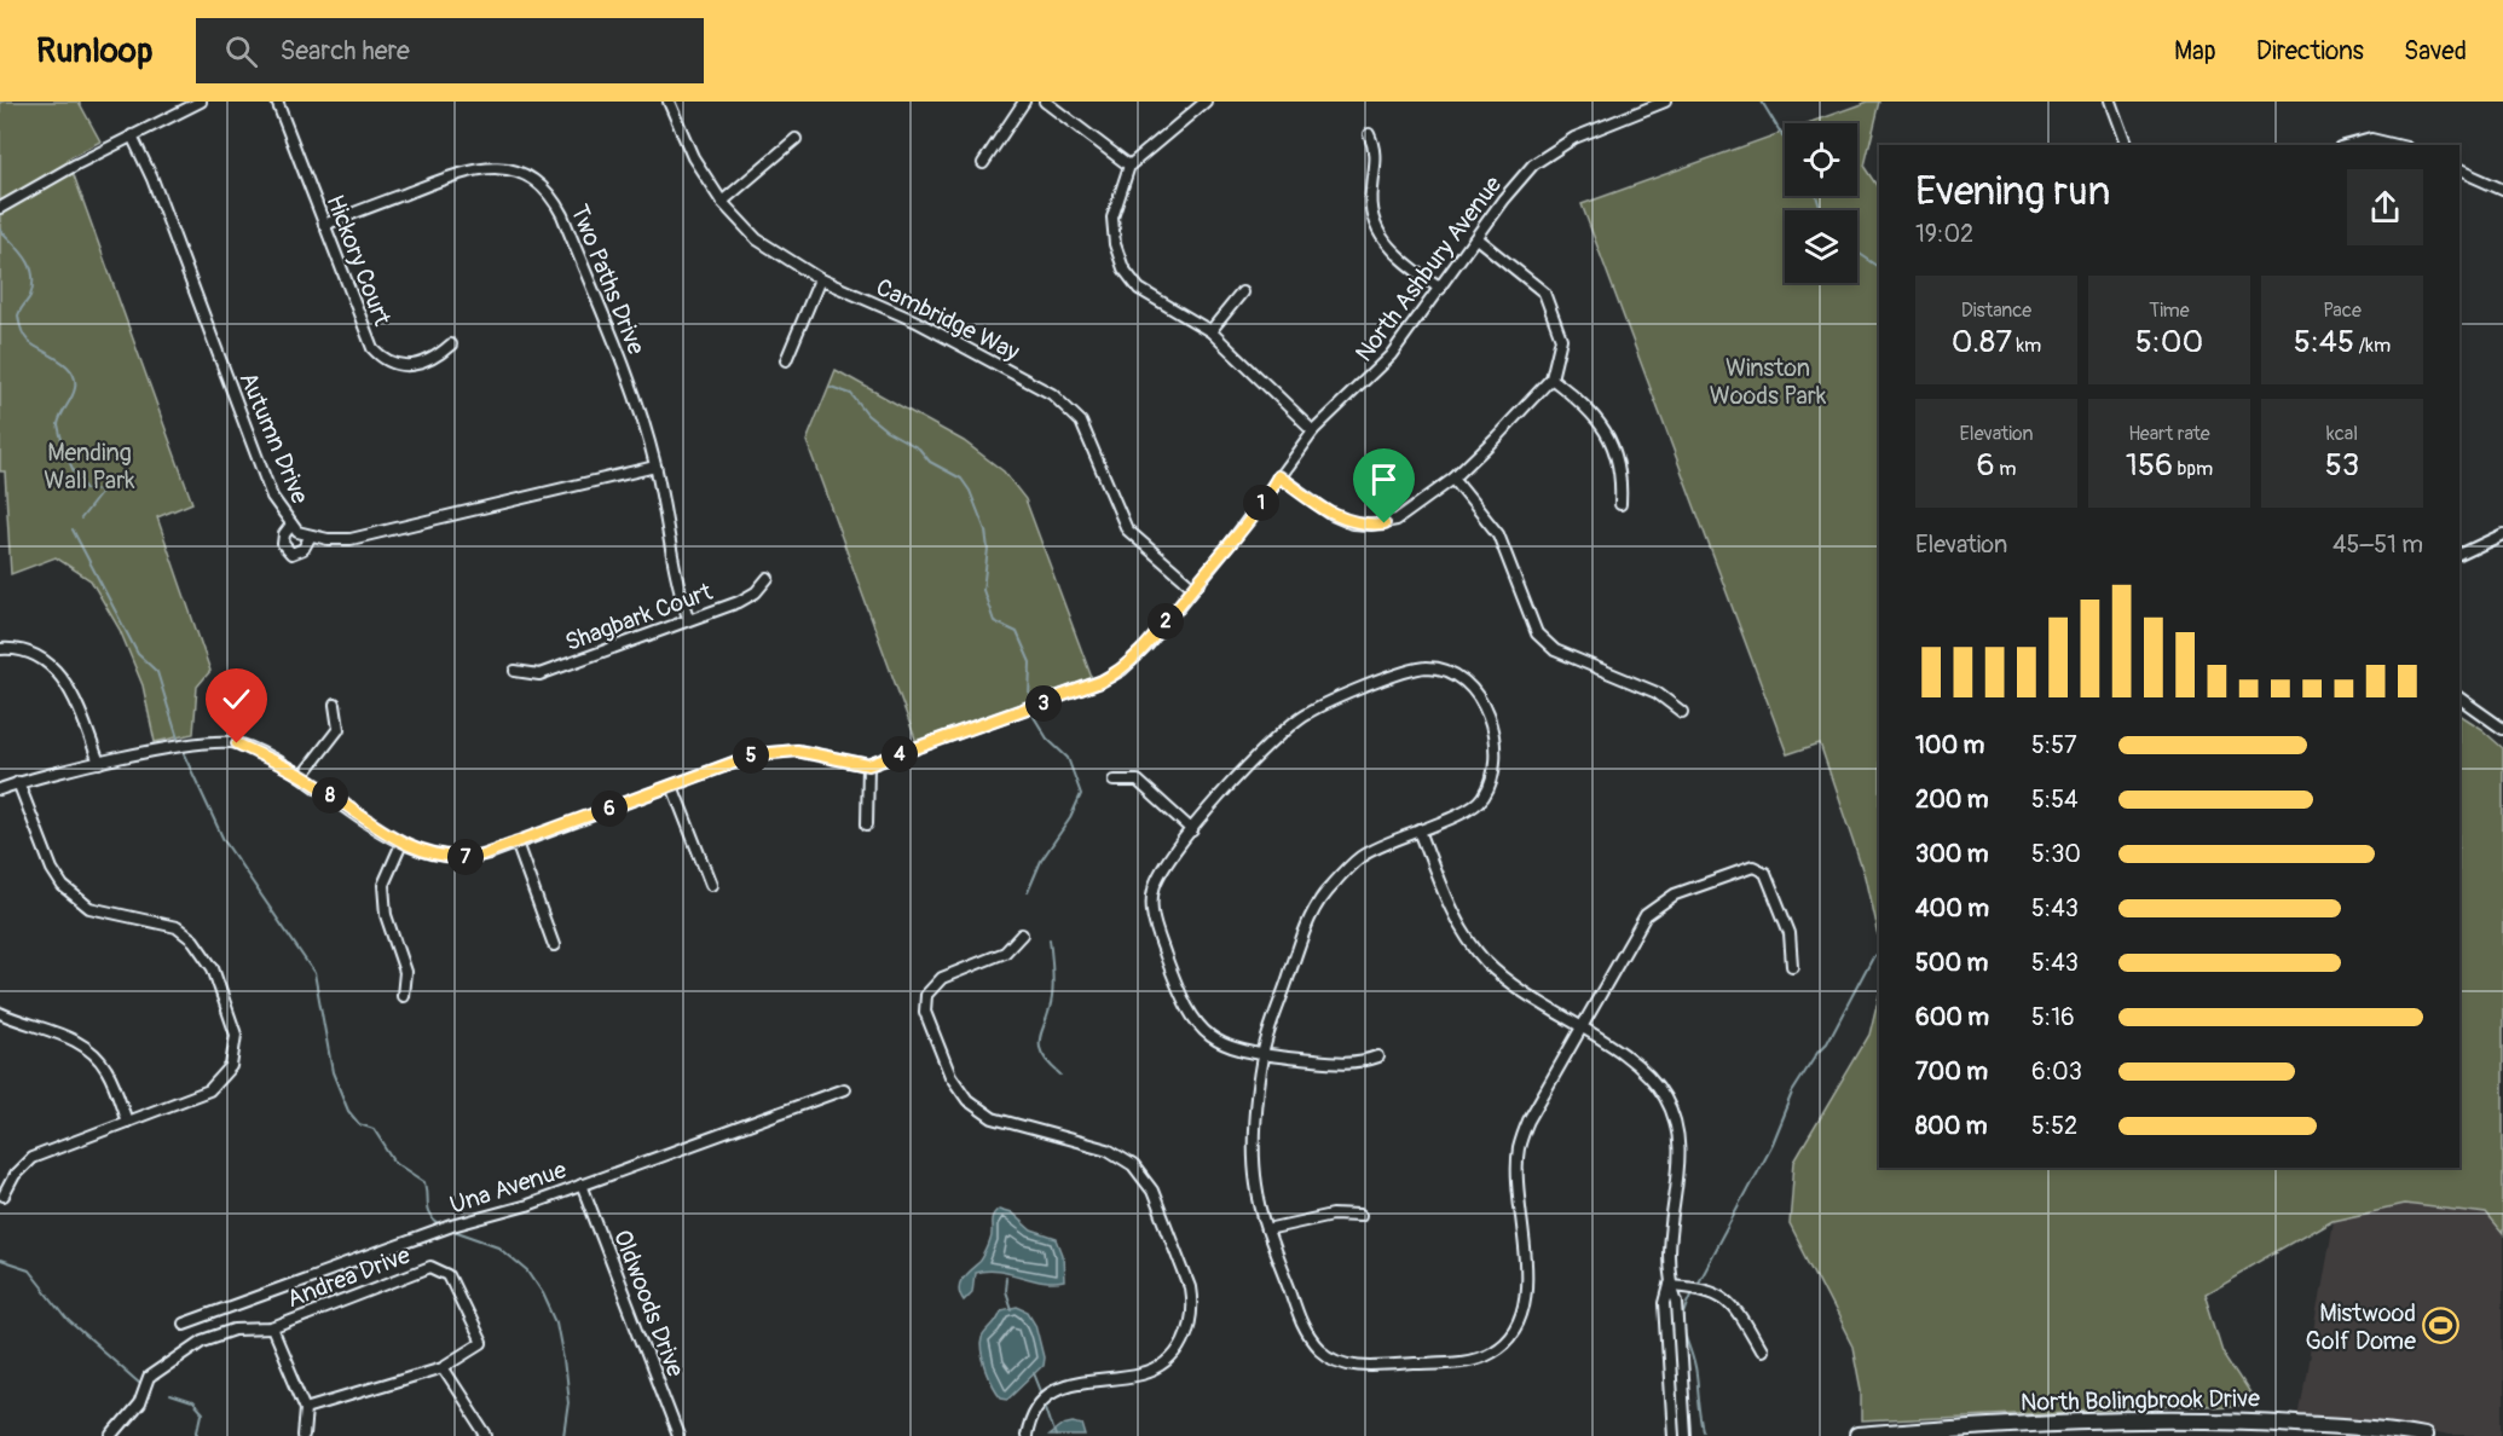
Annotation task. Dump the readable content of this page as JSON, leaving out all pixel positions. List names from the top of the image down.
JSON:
{
  "streets": {
    "main road": ["North Bolingbrook Drive"],
    "street": [
      "Hickory Court",
      "North Ashbury Avenue",
      "Two Paths Drive",
      "Cambridge Way",
      "Autumn Drive",
      "Shagbark Court",
      "Una Avenue",
      "Andrea Drive",
      "Oldwoods Drive"
    ]
  },
  "crossings": [
    ["Hickory Court", "Two Paths Drive"],
    ["North Ashbury Avenue", "Cambridge Way"],
    ["Two Paths Drive", "Autumn Drive"],
    ["Two Paths Drive", "Shagbark Court"],
    ["Una Avenue", "Oldwoods Drive"]
  ],
  "parks": ["Winston Woods Park", "Mending Wall Park"],
  "places": {
    "sports": ["Mistwood Golf Dome"]
  },
  "page": {
    "header": "Runloop",
    "search": "Search here",
    "nav": ["Map", "Directions", "Saved"],
    "heading": ["Evening run", "19:02"],
    "stats": [
      ["Distance", "0.87 km"],
      ["Time", "5:00"],
      ["Pace", "5:45 /km"],
      ["Elevation", "6 m"],
      ["Heart rate", "156 bpm"],
      ["kcal", "53"]
    ],
    "pins": [
      "1",
      "2",
      "3",
      "4",
      "5",
      "8",
      "6",
      "7"
    ],
    "chart": ["Elevation", "45–51 m"],
    "list": [
      {
        "name": "100 m",
        "note": "5:57"
      },
      {
        "name": "200 m",
        "note": "5:54"
      },
      {
        "name": "300 m",
        "note": "5:30"
      },
      {
        "name": "400 m",
        "note": "5:43"
      },
      {
        "name": "500 m",
        "note": "5:43"
      },
      {
        "name": "600 m",
        "note": "5:16"
      },
      {
        "name": "700 m",
        "note": "6:03"
      },
      {
        "name": "800 m",
        "note": "5:52"
      }
    ]
  }
}
